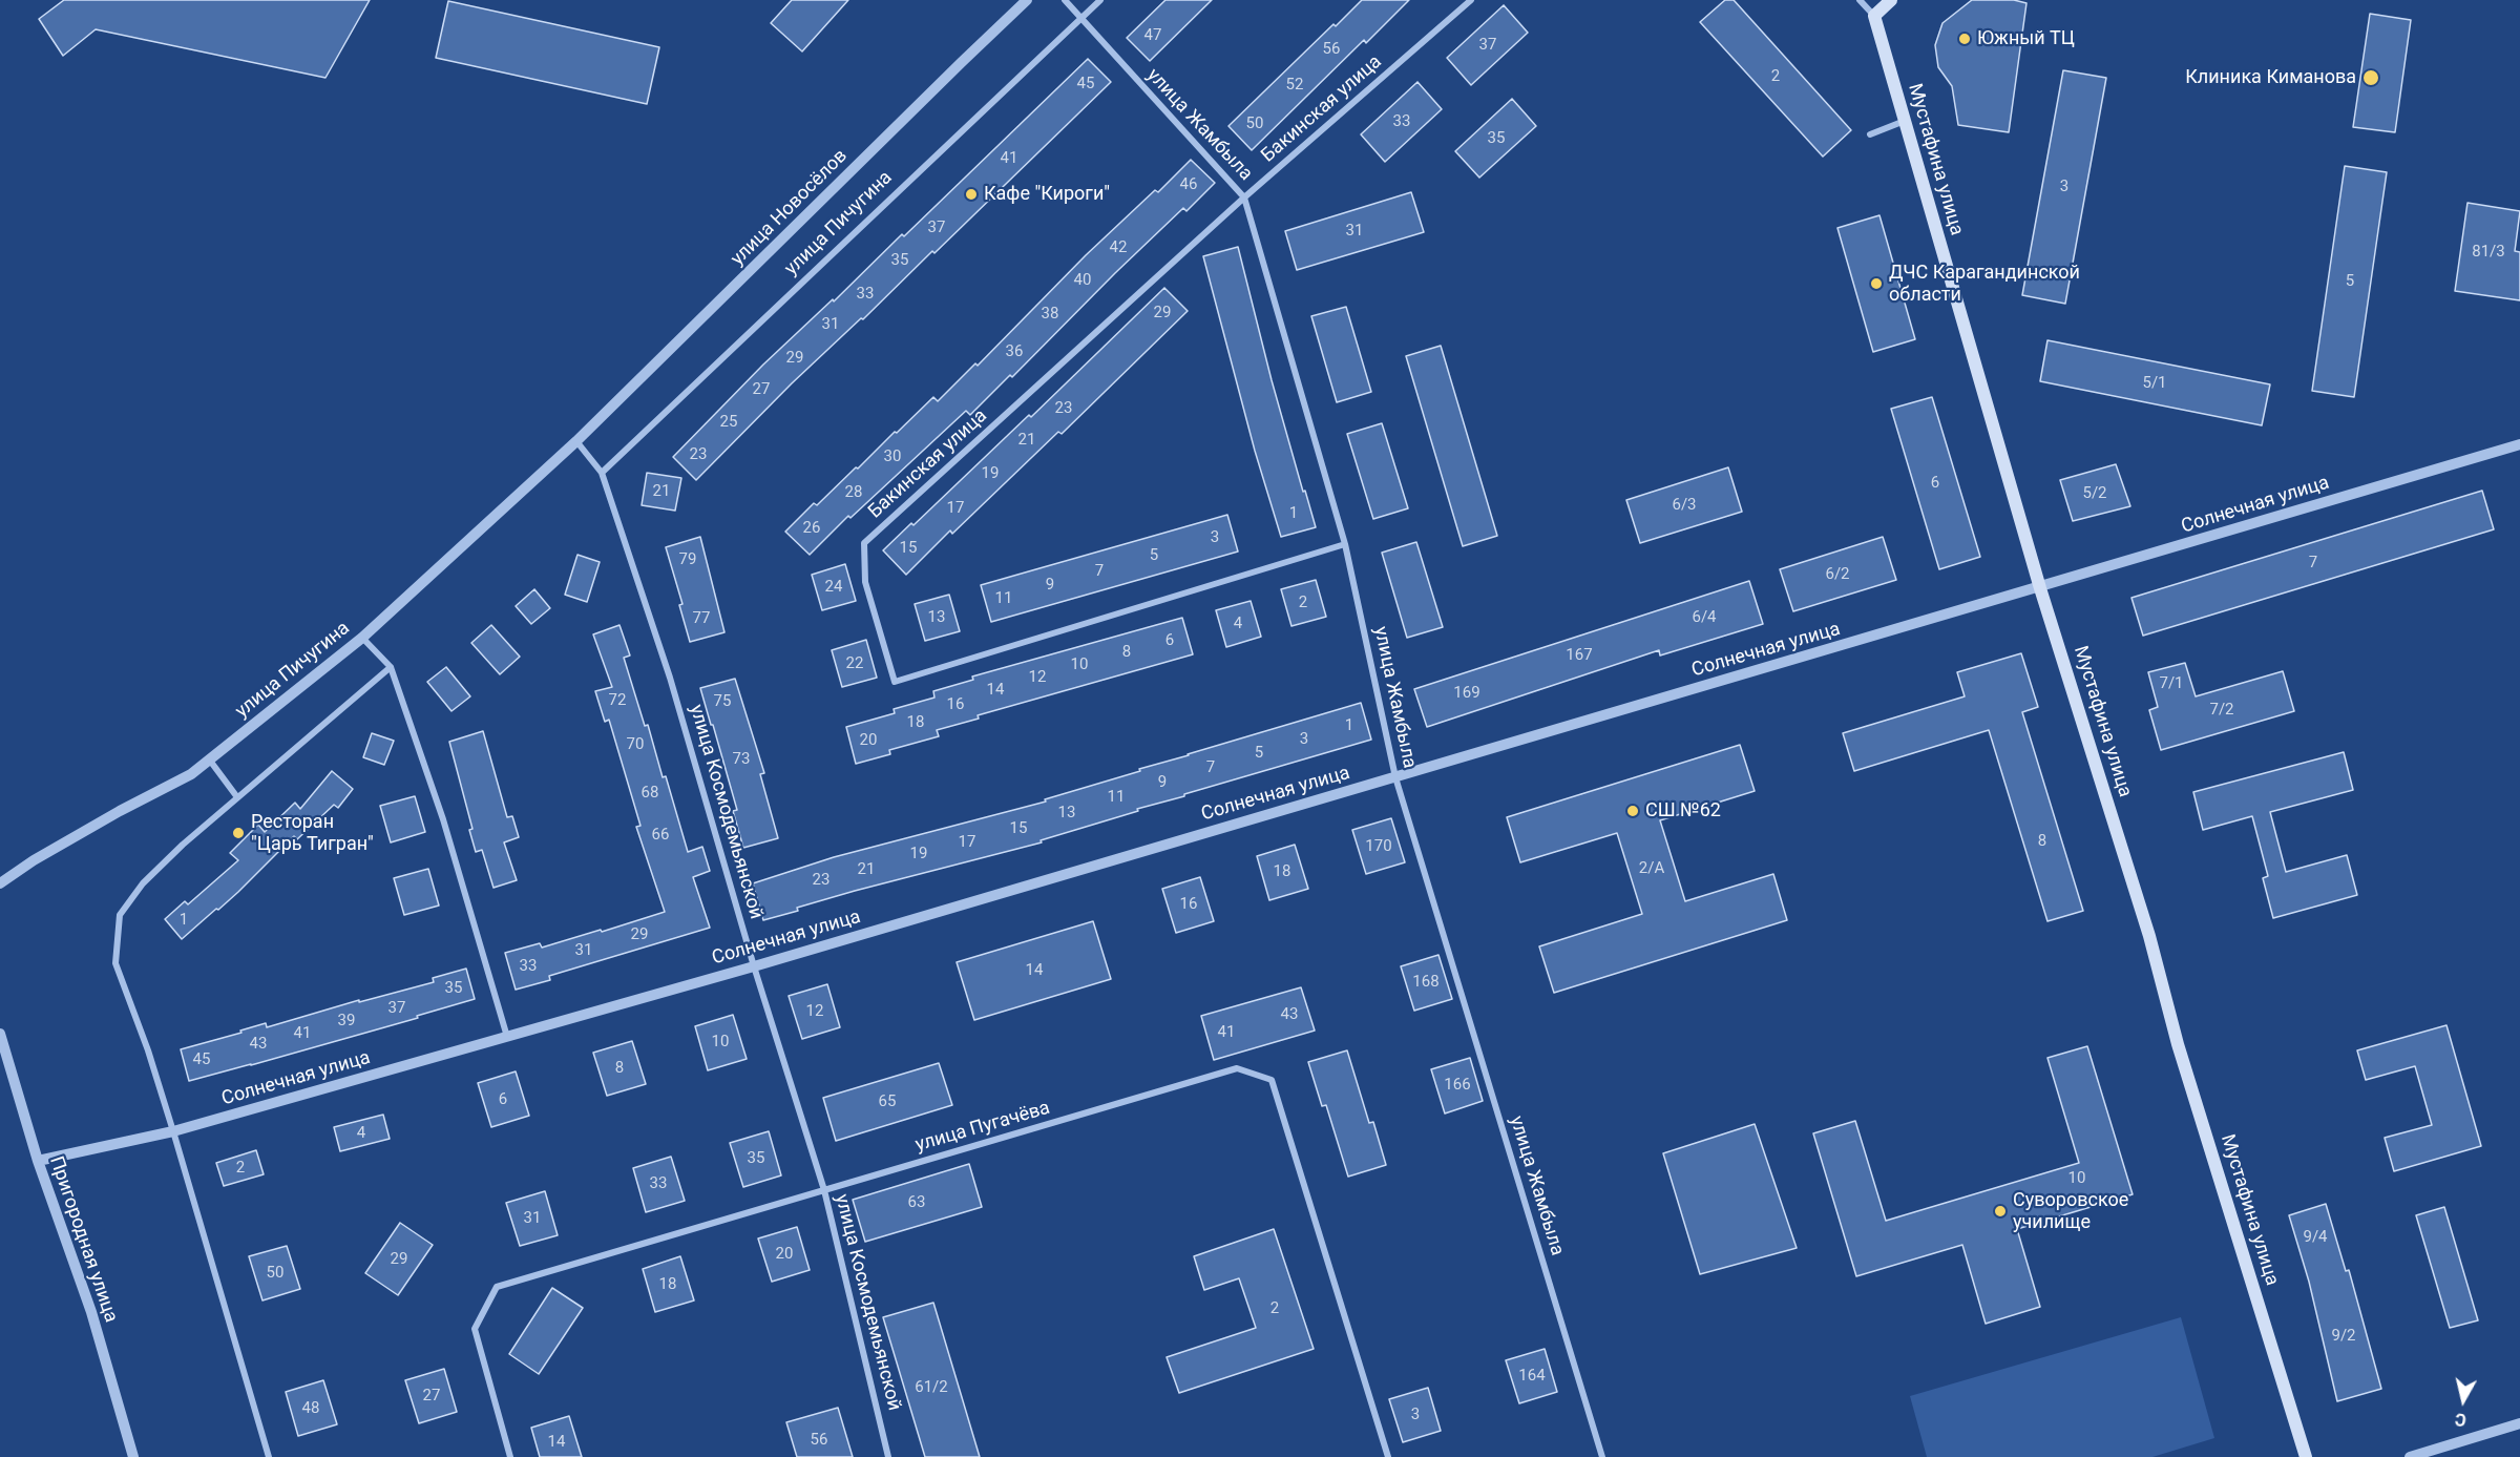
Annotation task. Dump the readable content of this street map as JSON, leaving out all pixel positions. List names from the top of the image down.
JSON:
{
  "streets": {
    "main road": ["Мустафина улица"],
    "street": [
      "Бакинская улица",
      "улица Жамбыла",
      "улица Новосёлов",
      "улица Пичугина",
      "Солнечная улица",
      "улица Космодемьянской",
      "улица Пугачёва",
      "Пригородная улица"
    ]
  },
  "crossings": [
    ["Бакинская улица", "улица Жамбыла"],
    ["улица Жамбыла", "улица Пичугина"],
    ["улица Жамбыла", "Солнечная улица"],
    ["Мустафина улица", "Солнечная улица"],
    ["улица Новосёлов", "улица Пичугина"],
    ["улица Новосёлов", "улица Космодемьянской"],
    ["улица Пичугина", "улица Космодемьянской"],
    ["Солнечная улица", "улица Космодемьянской"],
    ["Солнечная улица", "Пригородная улица"],
    ["улица Космодемьянской", "улица Пугачёва"]
  ],
  "places": [
    "Южный ТЦ",
    "Клиника Киманова",
    "Кафе \"Кироги\"",
    "ДЧС Карагандинской области",
    "СШ №62",
    "Ресторан \"Царь Тигран\"",
    "Суворовское училище"
  ],
  "house_numbers": [
    "47",
    "37",
    "56",
    "2",
    "45",
    "52",
    "33",
    "50",
    "35",
    "41",
    "46",
    "3",
    "37",
    "31",
    "42",
    "81/3",
    "35",
    "40",
    "5",
    "33",
    "29",
    "38",
    "31",
    "36",
    "29",
    "5/1",
    "27",
    "23",
    "25",
    "21",
    "23",
    "30",
    "19",
    "6",
    "21",
    "28",
    "5/2",
    "6/3",
    "17",
    "1",
    "26",
    "3",
    "15",
    "5",
    "79",
    "7",
    "7",
    "6/2",
    "9",
    "24",
    "11",
    "2",
    "13",
    "6/4",
    "77",
    "4",
    "6",
    "8",
    "167",
    "22",
    "10",
    "12",
    "7/1",
    "14",
    "169",
    "72",
    "75",
    "16",
    "7/2",
    "18",
    "1",
    "3",
    "20",
    "70",
    "5",
    "73",
    "7",
    "9",
    "68",
    "11",
    "13",
    "15",
    "66",
    "8",
    "17",
    "170",
    "19",
    "2/А",
    "21",
    "18",
    "23",
    "16",
    "1",
    "29",
    "31",
    "33",
    "14",
    "168",
    "35",
    "37",
    "12",
    "43",
    "39",
    "41",
    "41",
    "10",
    "43",
    "45",
    "8",
    "166",
    "6",
    "65",
    "4",
    "35",
    "2",
    "10",
    "33",
    "63",
    "31",
    "9/4",
    "20",
    "29",
    "50",
    "18",
    "2",
    "9/2",
    "164",
    "61/2",
    "27",
    "48",
    "3",
    "56",
    "14"
  ],
  "north": "bottom"
}
